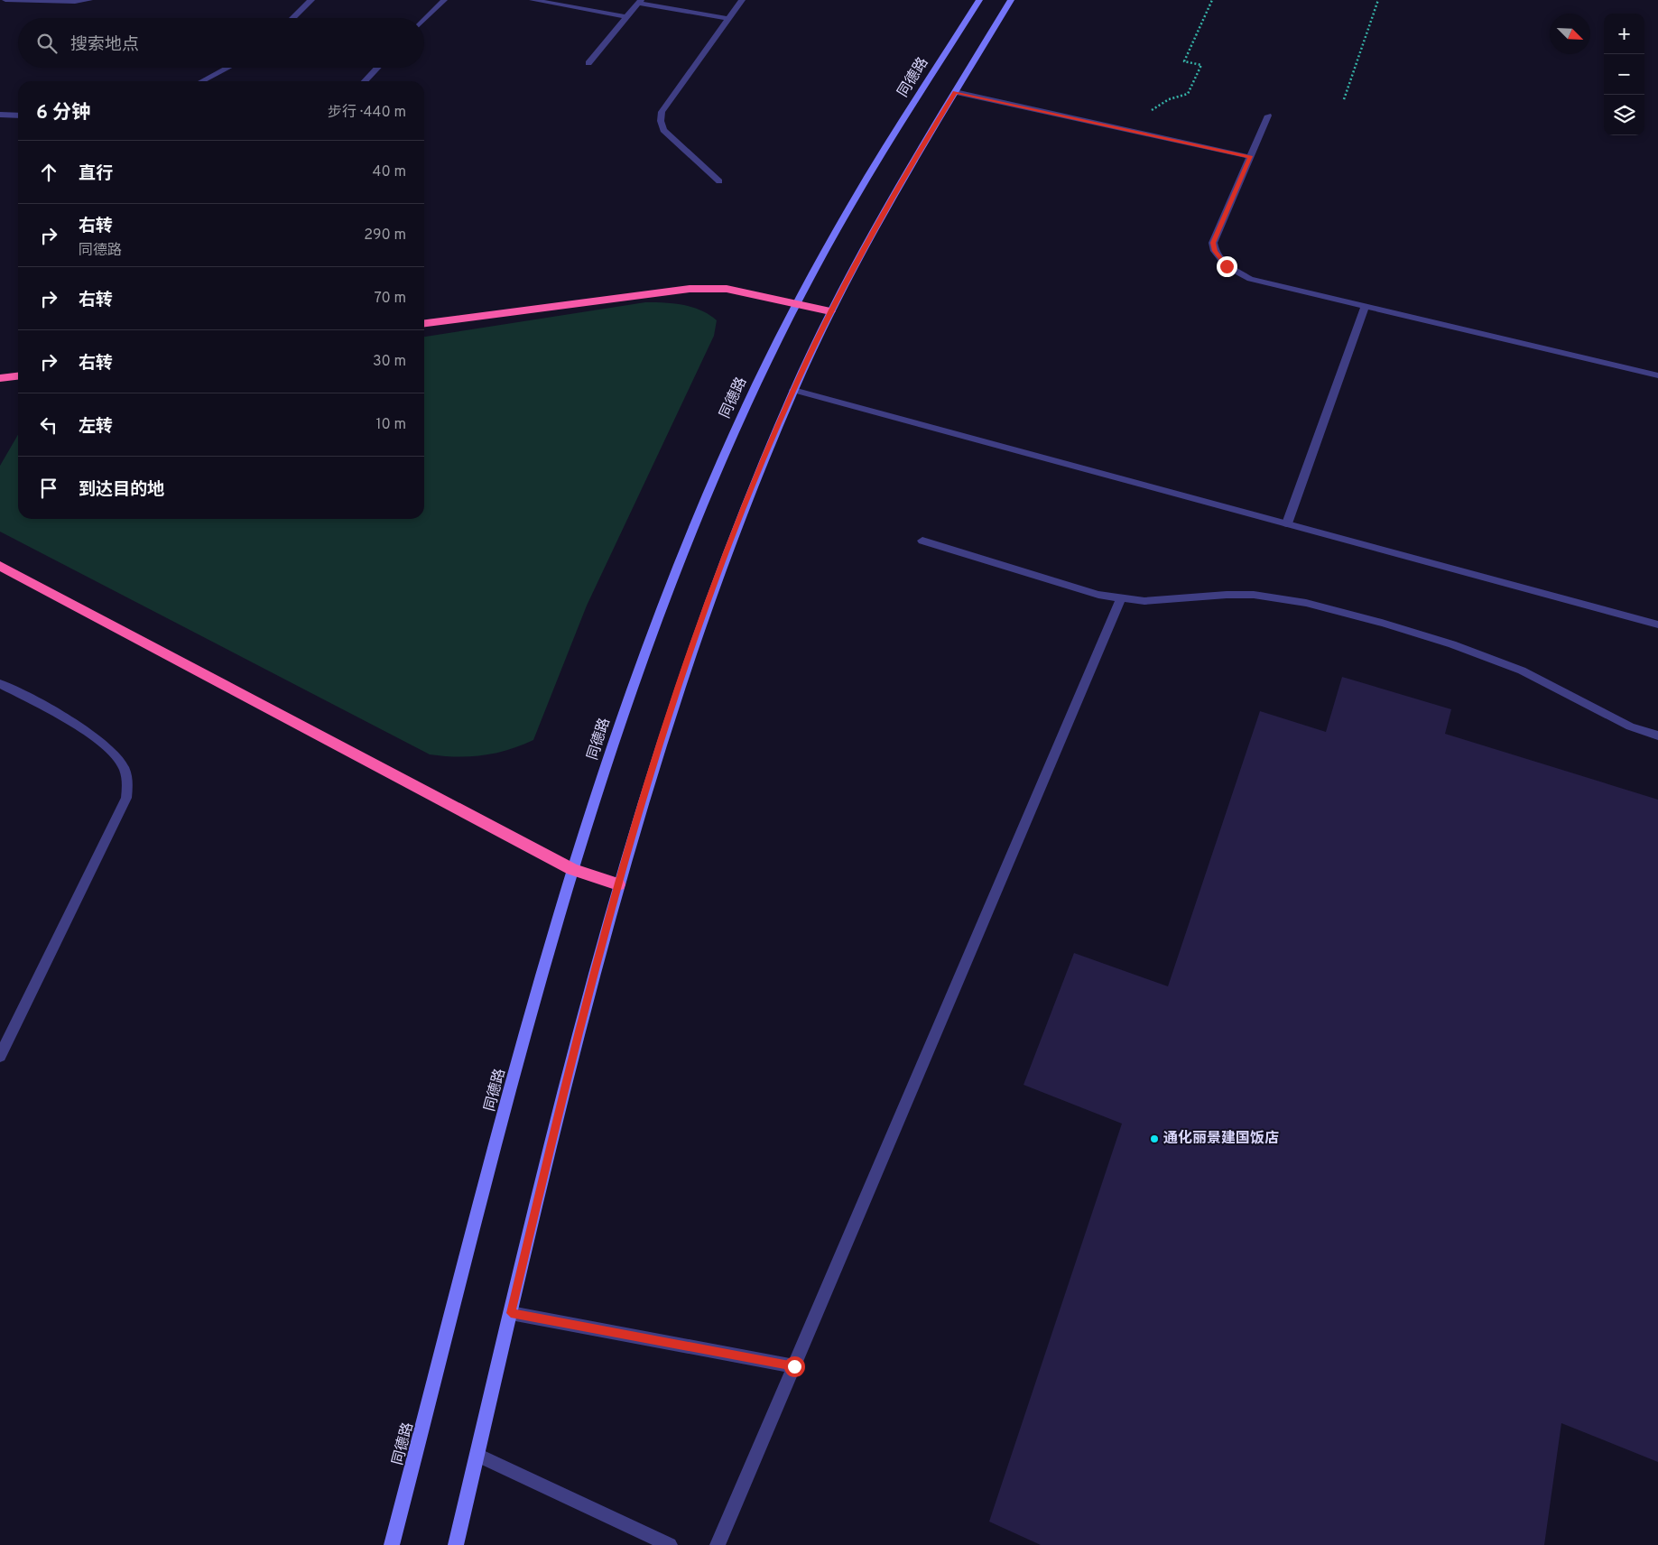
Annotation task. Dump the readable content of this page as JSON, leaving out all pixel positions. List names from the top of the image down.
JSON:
{
  "streets": {
    "main road": ["同德路"]
  },
  "places": ["通化丽景建国饭店"],
  "north": "bottom right",
  "page": {
    "map_buttons": ["+", "−"],
    "search": "搜索地点",
    "heading": ["6 分钟", "步行 · 440 m"],
    "list": [
      ["直行", "40 m"],
      ["右转", "同德路", "290 m"],
      ["右转", "70 m"],
      ["右转", "30 m"],
      ["左转", "10 m"],
      "到达目的地"
    ]
  }
}
